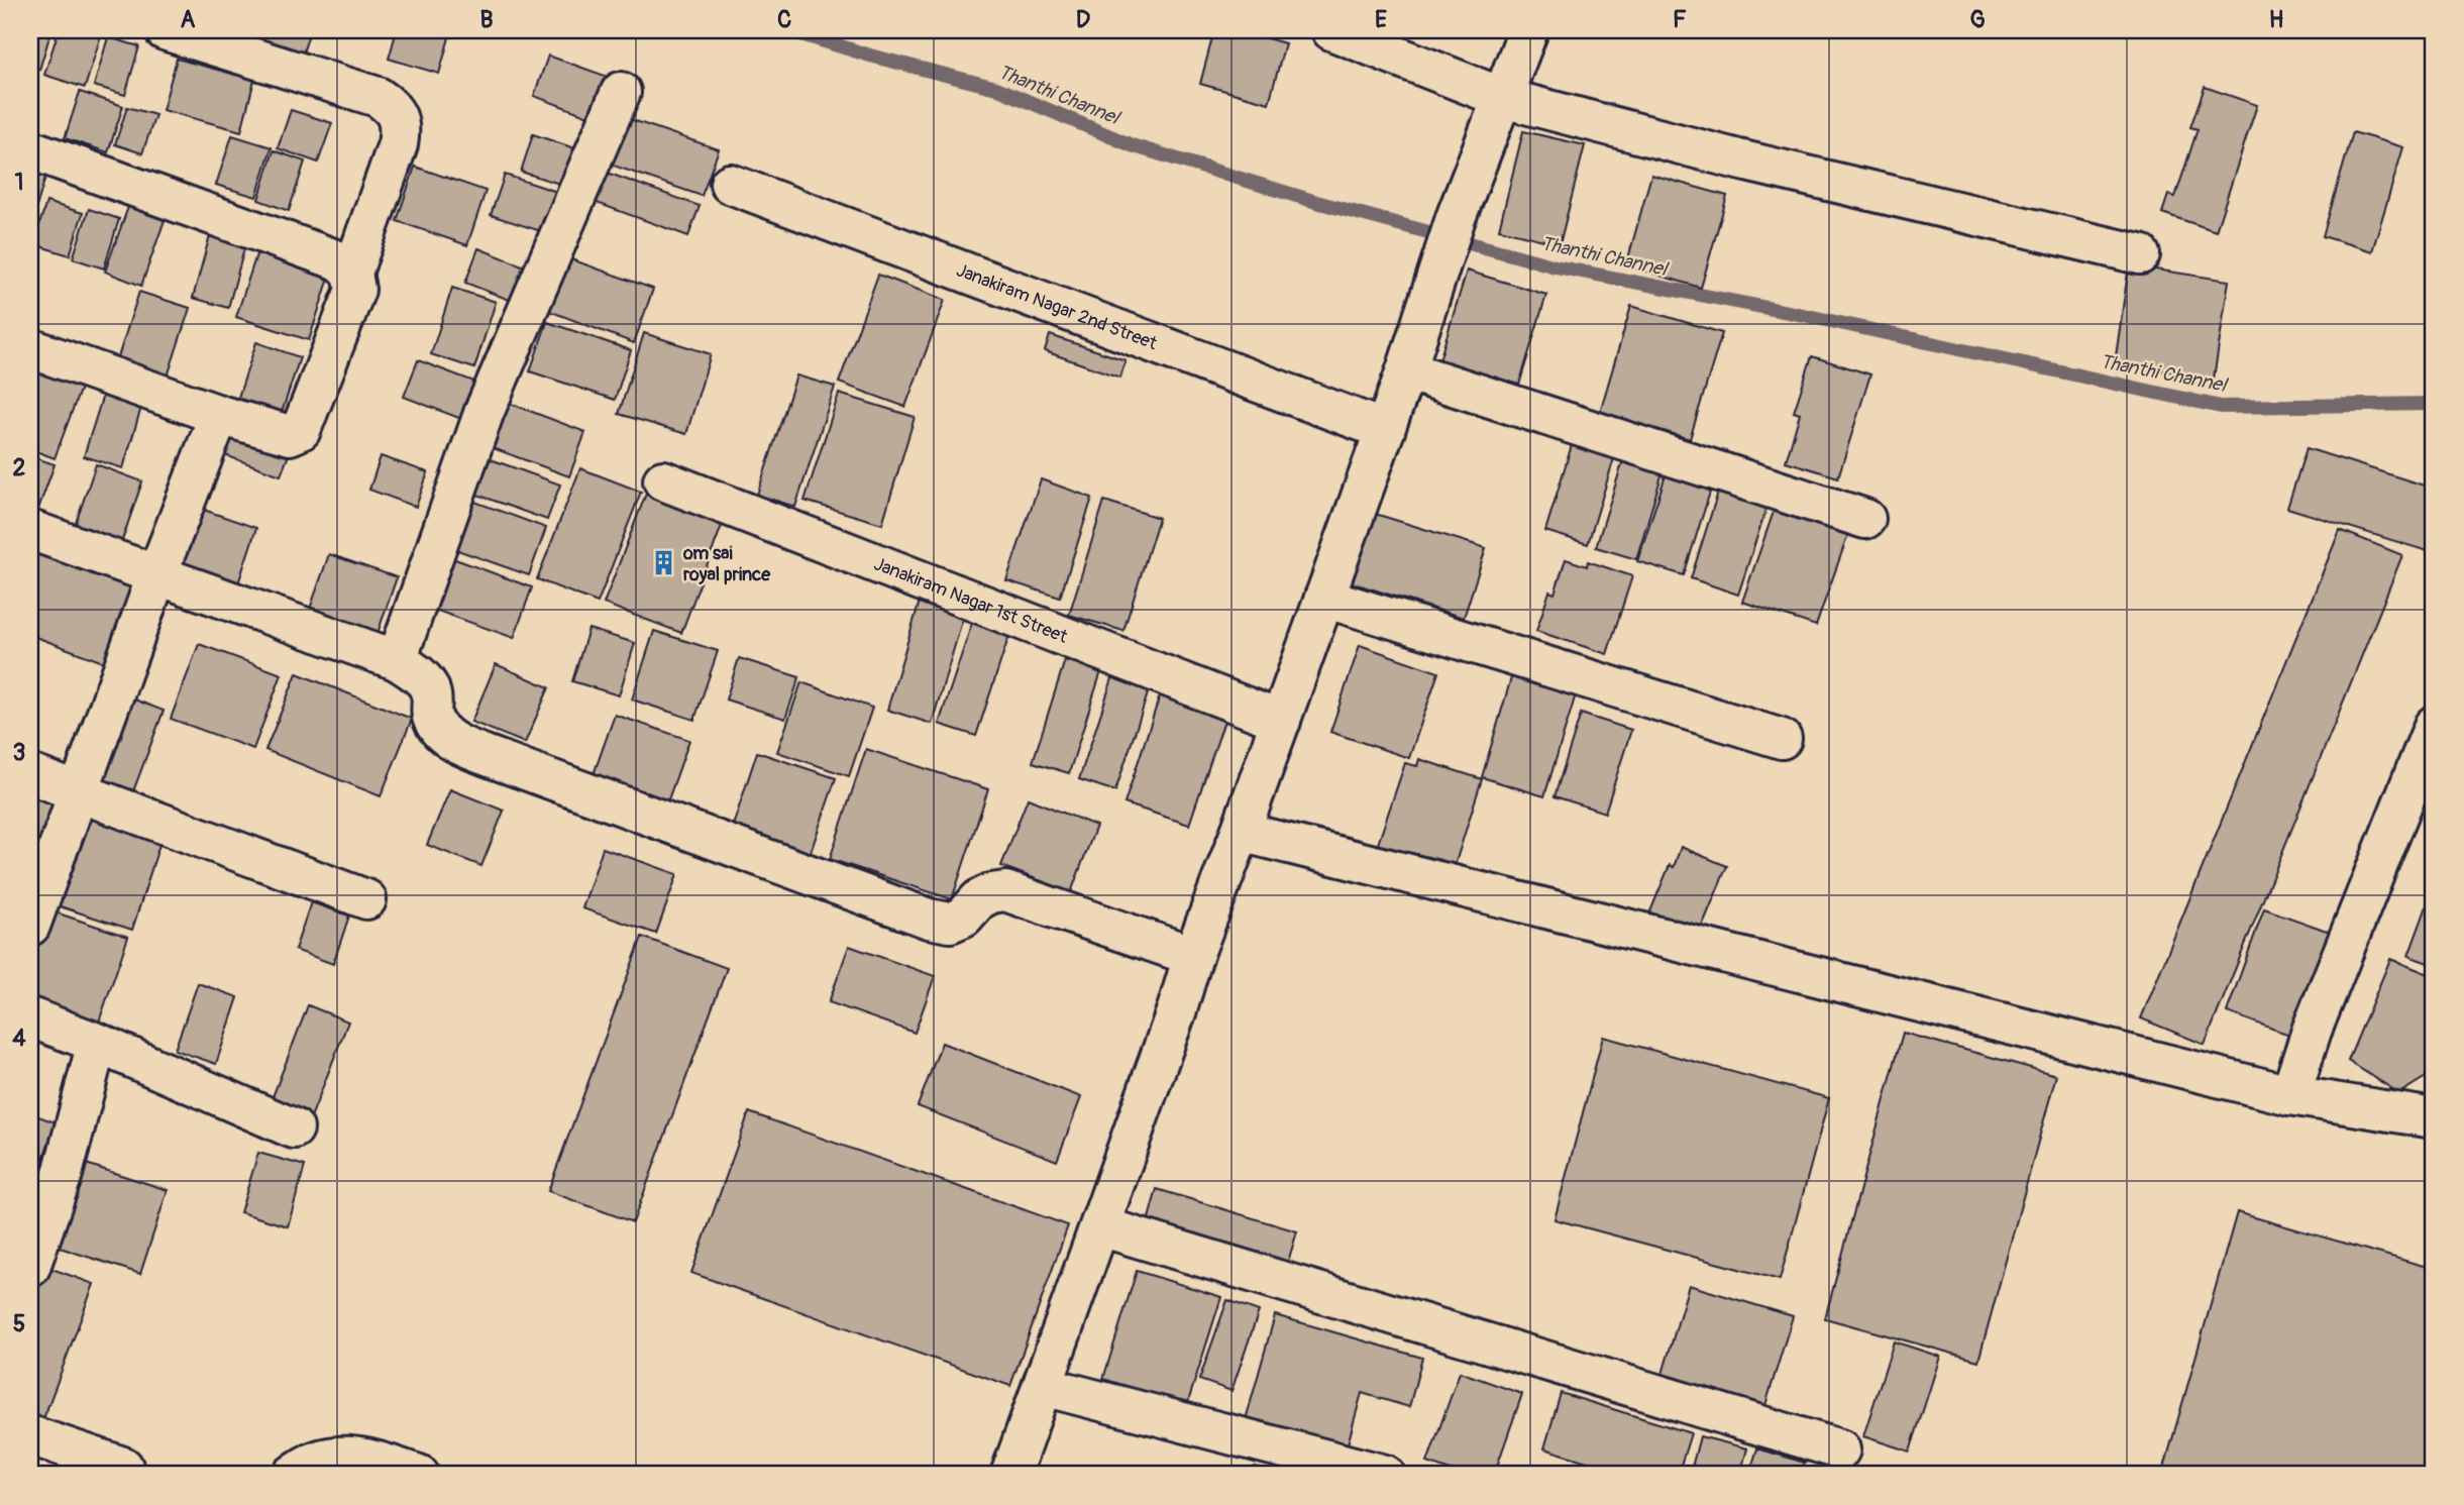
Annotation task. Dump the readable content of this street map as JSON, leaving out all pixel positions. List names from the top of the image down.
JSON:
{
  "streets": {
    "street": ["Janakiram Nagar 2nd Street", "Janakiram Nagar 1st Street"]
  },
  "water": ["Thanthi Channel"],
  "places": {
    "building": ["om sai royal prince"]
  },
  "grid": {
    "columns": [
      "A",
      "B",
      "C",
      "D",
      "E",
      "F",
      "G",
      "H"
    ],
    "rows": [
      "1",
      "2",
      "3",
      "4",
      "5"
    ]
  }
}
